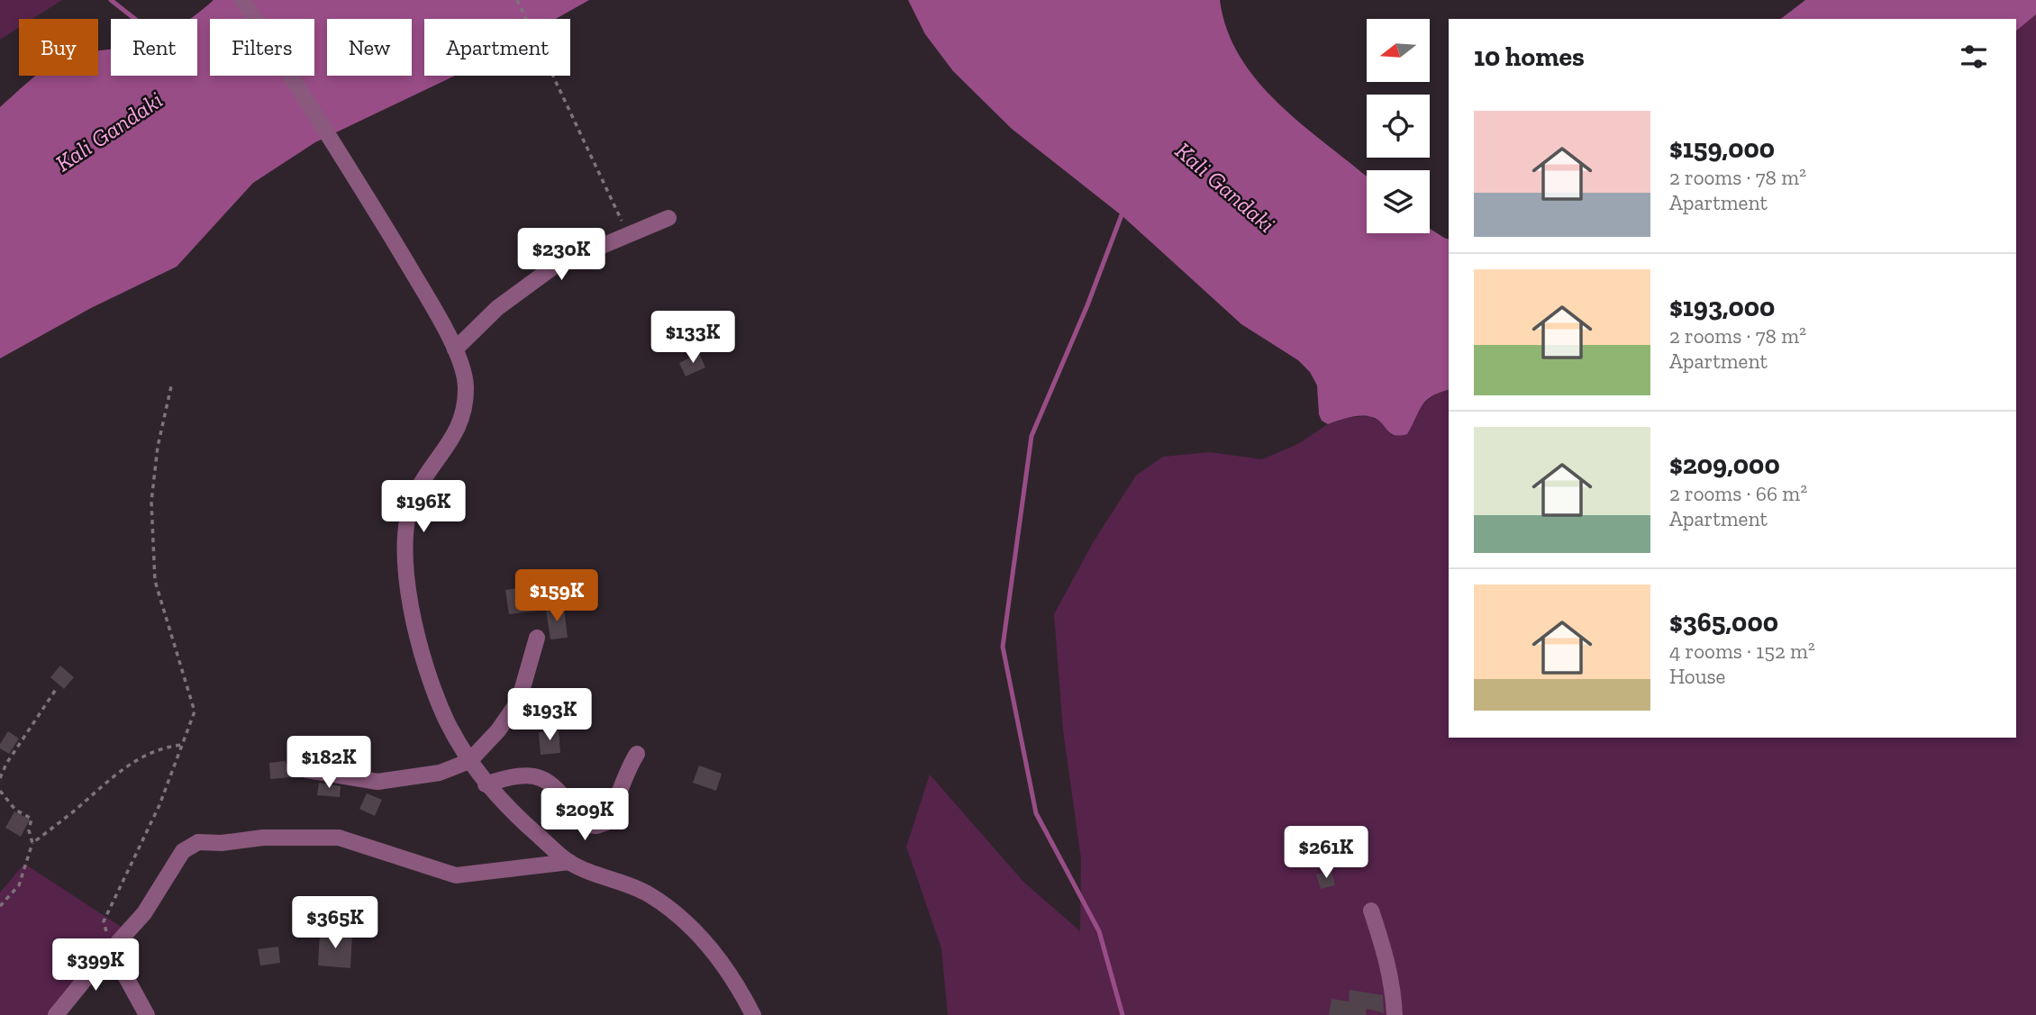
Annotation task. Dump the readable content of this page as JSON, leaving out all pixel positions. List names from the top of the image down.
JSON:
{
  "water": ["Kali Gandaki"],
  "north": "left",
  "page": {
    "chip": [
      "Buy",
      "Rent",
      "Filters",
      "New",
      "Apartment"
    ],
    "heading": "10 homes",
    "list": [
      {
        "name": "$159,000",
        "note": "2 rooms · 78 m² · Apartment"
      },
      {
        "name": "$193,000",
        "note": "2 rooms · 78 m² · Apartment"
      },
      {
        "name": "$209,000",
        "note": "2 rooms · 66 m² · Apartment"
      },
      {
        "name": "$365,000",
        "note": "4 rooms · 152 m² · House"
      }
    ],
    "price": [
      "$230K",
      "$133K",
      "$196K",
      "$159K",
      "$193K",
      "$182K",
      "$209K",
      "$261K",
      "$365K",
      "$399K"
    ]
  }
}
